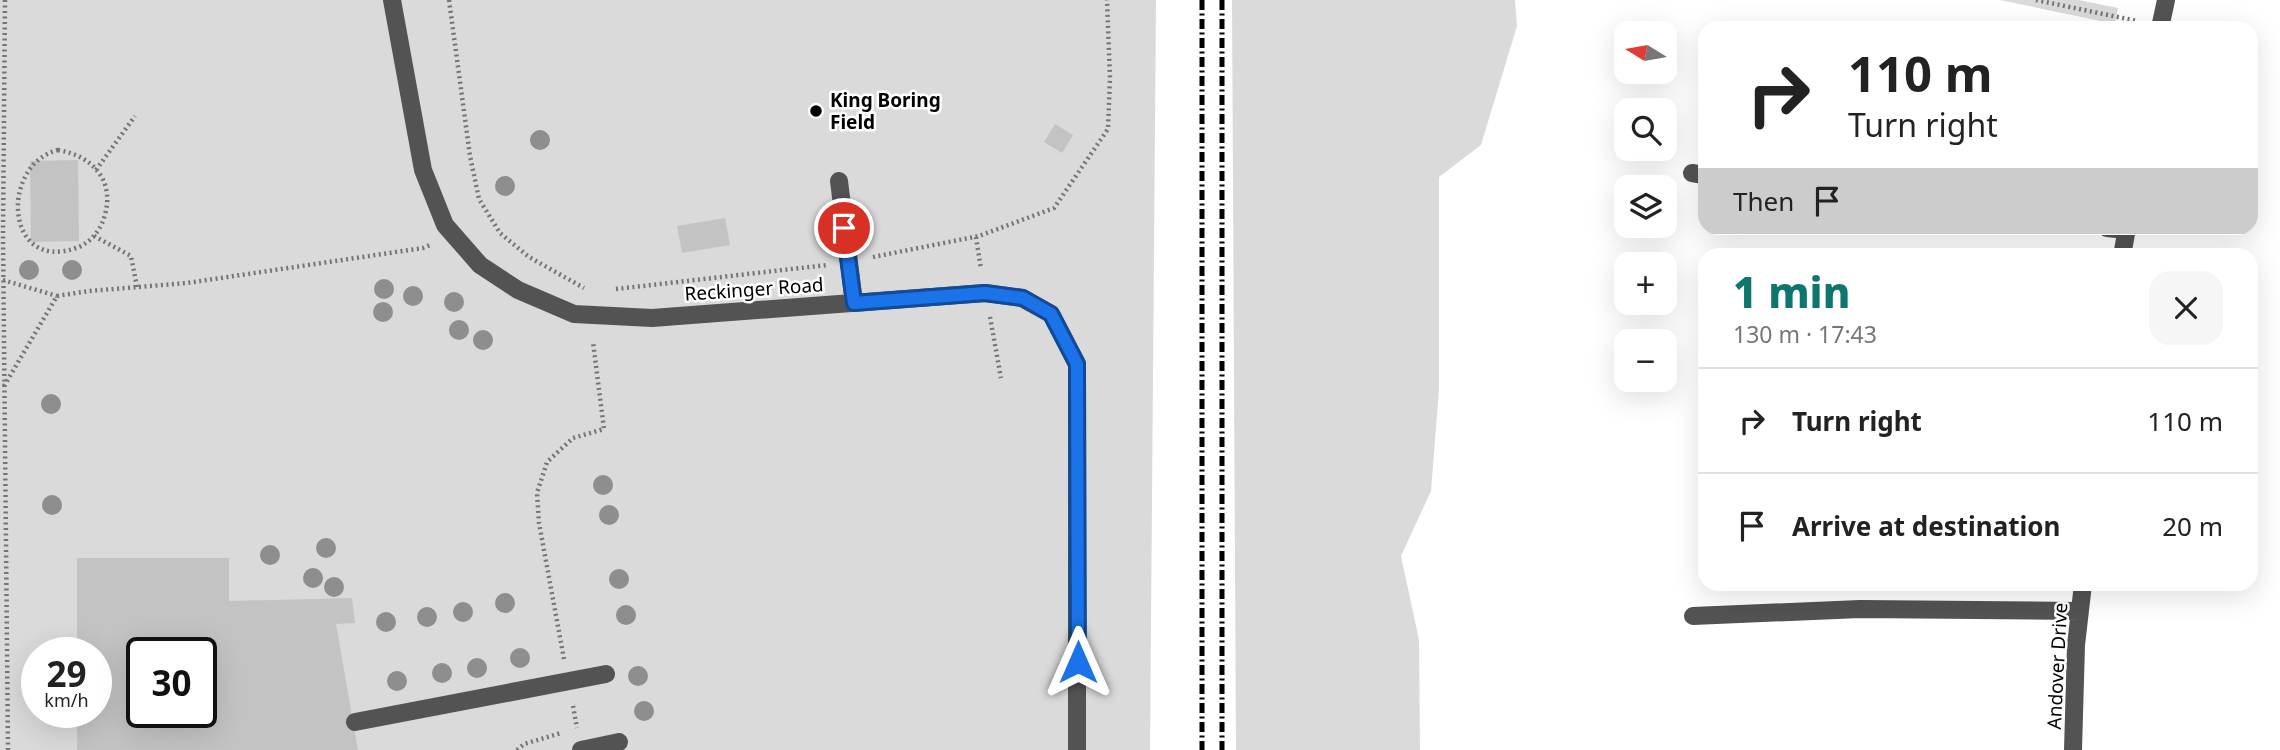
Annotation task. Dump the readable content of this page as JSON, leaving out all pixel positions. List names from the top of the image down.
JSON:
{
  "streets": {
    "street": ["Reckinger Road", "Andover Drive"]
  },
  "places": ["King Boring Field"],
  "north": "left",
  "page": {
    "map_buttons": ["+", "−"],
    "turn": ["110 m", "Turn right"],
    "then": "Then",
    "heading": ["1 min", "130 m · 17:43"],
    "list": [
      {
        "name": "Turn right",
        "value": "110 m"
      },
      {
        "name": "Arrive at destination",
        "value": "20 m"
      }
    ],
    "speed": "29 km/h",
    "limit": "30"
  }
}
